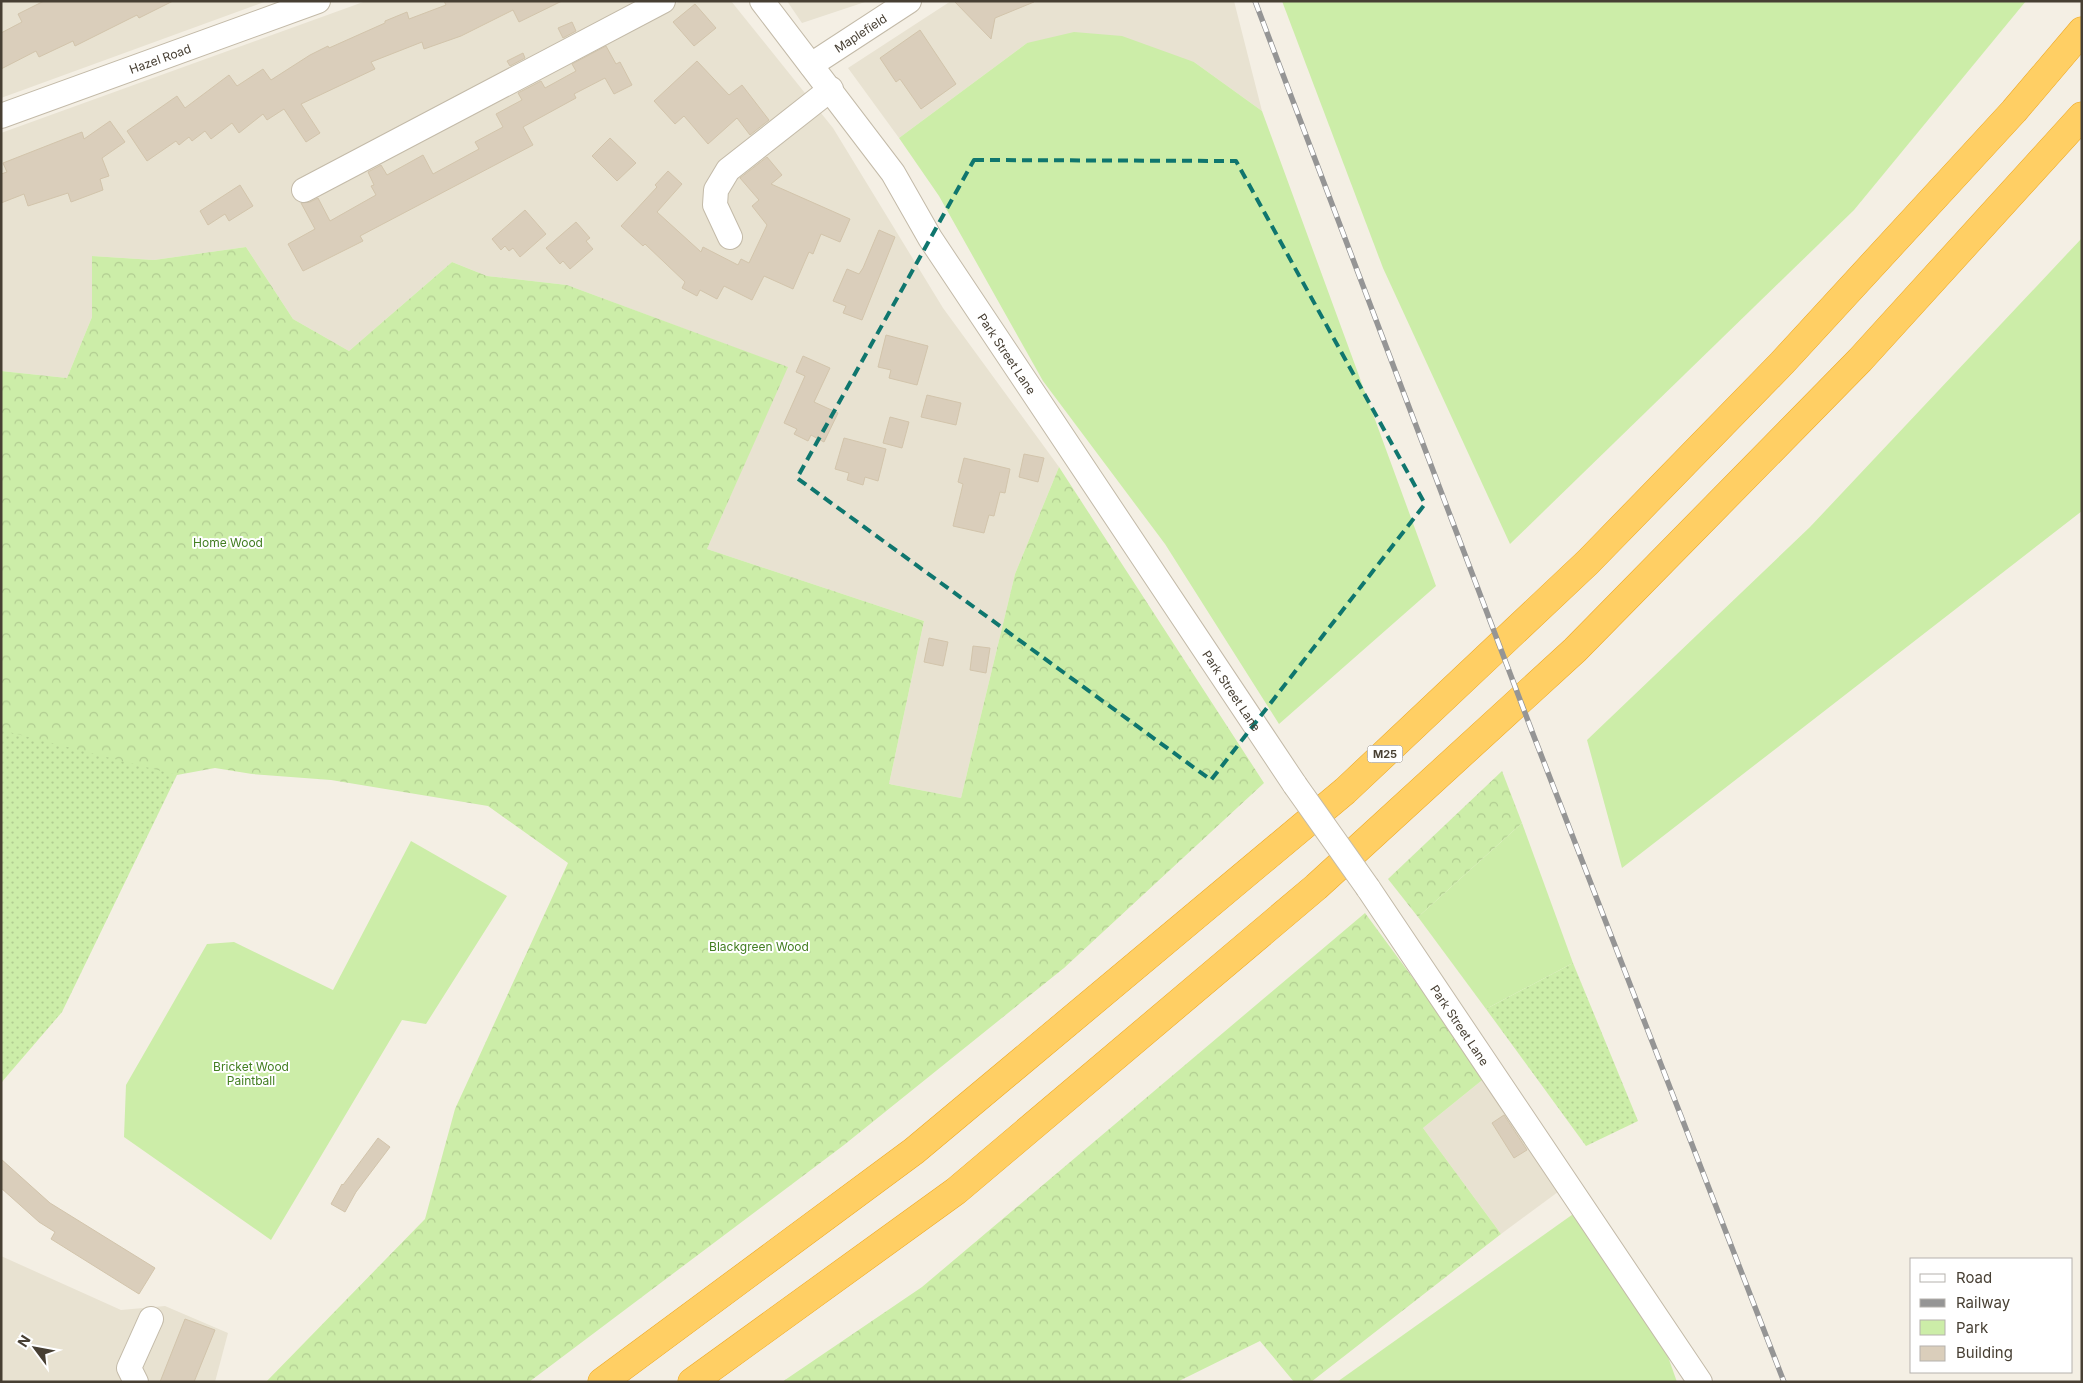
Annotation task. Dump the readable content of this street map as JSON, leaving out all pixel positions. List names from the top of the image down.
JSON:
{
  "streets": {
    "highway": ["M25"],
    "street": ["Maplefield", "Hazel Road", "Park Street Lane"]
  },
  "crossings": [
    ["Maplefield", "Park Street Lane"]
  ],
  "parks": ["Home Wood", "Blackgreen Wood", "Bricket Wood Paintball"],
  "legend": [
    "Road",
    "Railway",
    "Park",
    "Building"
  ],
  "north": "top left"
}
